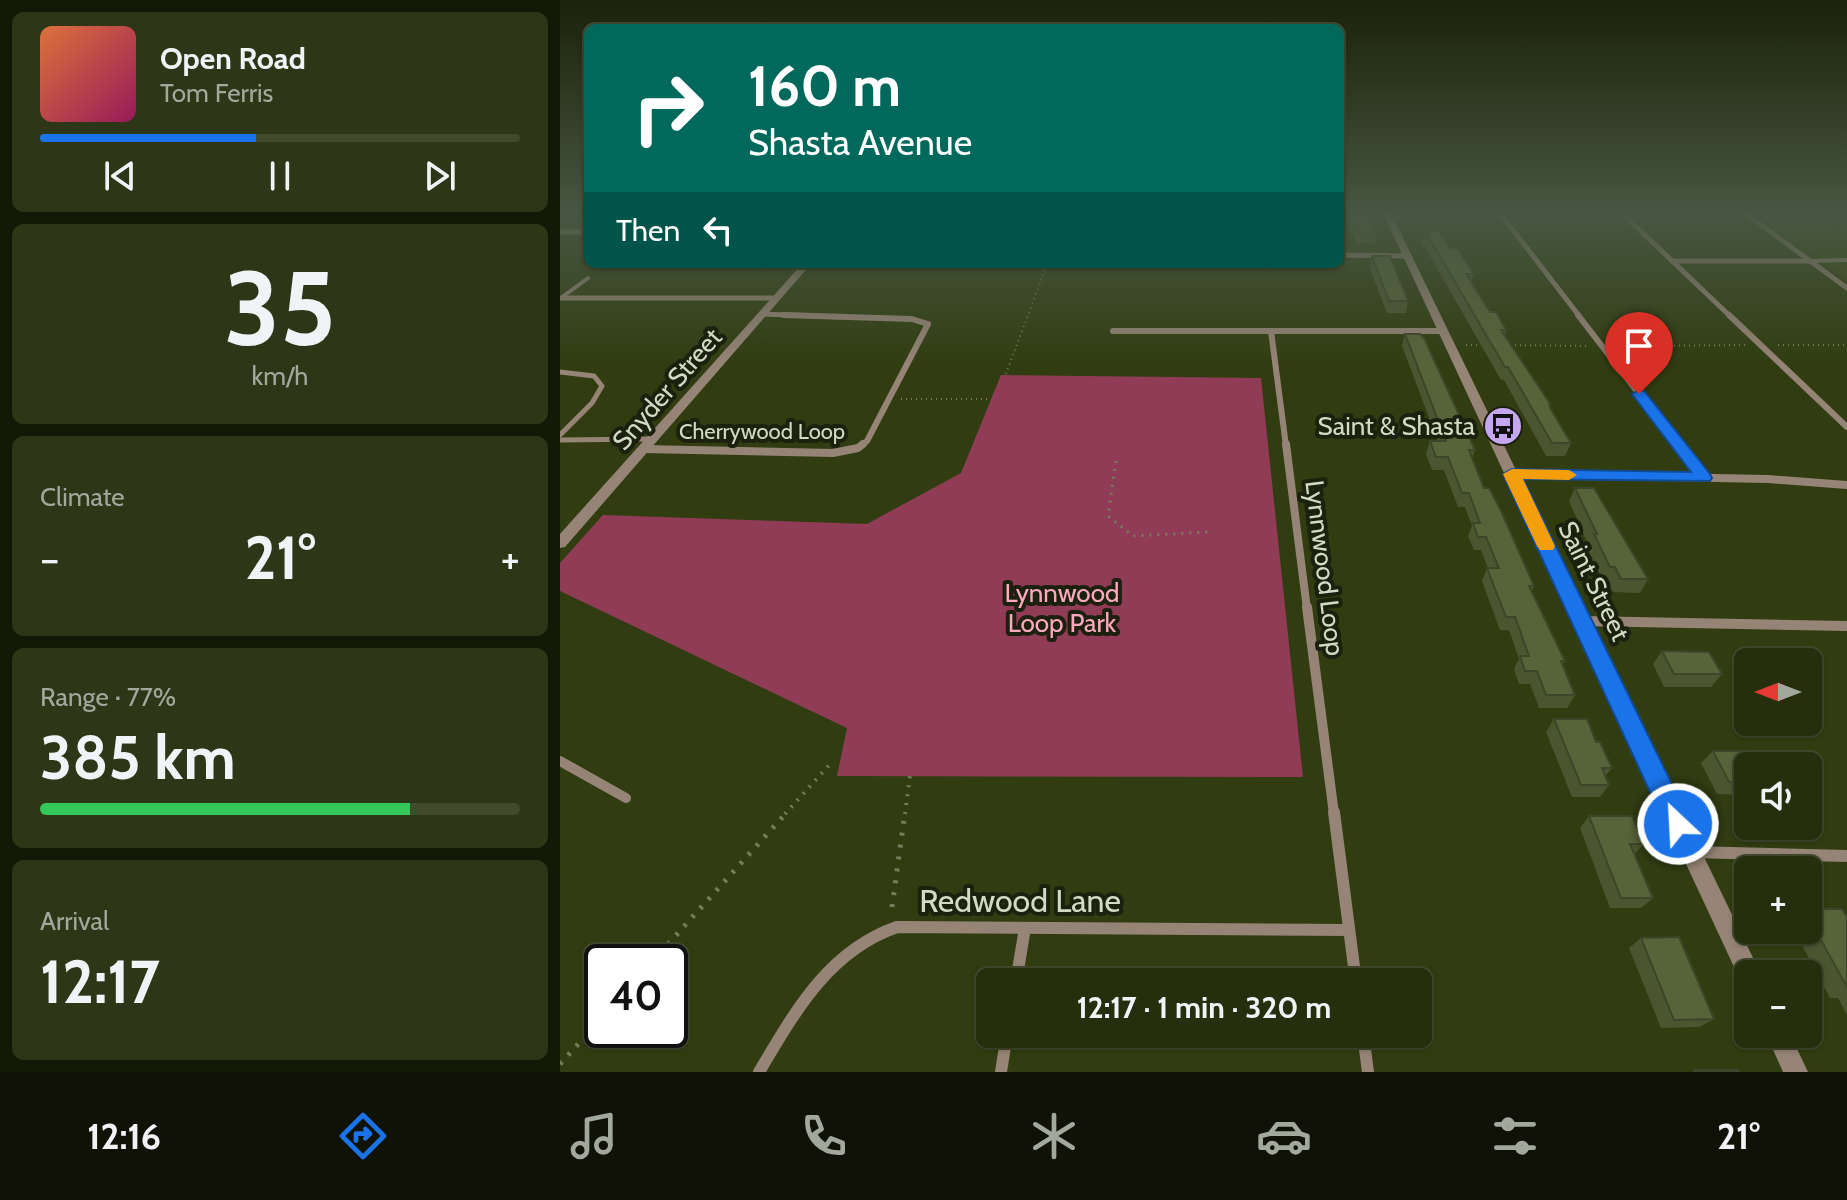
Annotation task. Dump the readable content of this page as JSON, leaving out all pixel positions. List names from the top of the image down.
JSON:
{
  "streets": {
    "street": [
      "Snyder Street",
      "Cherrywood Loop",
      "Lynnwood Loop",
      "Saint Street",
      "Redwood Lane"
    ]
  },
  "crossings": [
    ["Snyder Street", "Cherrywood Loop"],
    ["Lynnwood Loop", "Redwood Lane"]
  ],
  "parks": ["Lynnwood Loop Park"],
  "places": {
    "bus stop": ["Saint & Shasta"]
  },
  "north": "left",
  "page": {
    "turn": ["160 m", "Shasta Avenue"],
    "song": ["Open Road", "Tom Ferris"],
    "then": "Then",
    "tile": [
      ["35", "km/h"],
      "Climate",
      ["Range · 77%", "385 km"],
      ["Arrival", "12:17"]
    ],
    "heat": ["−", "21°", "+"],
    "map_buttons": ["+", "−"],
    "limit": "40",
    "trip": "12:17 · 1 min · 320 m",
    "tabs": ["12:16", "21°"]
  }
}
